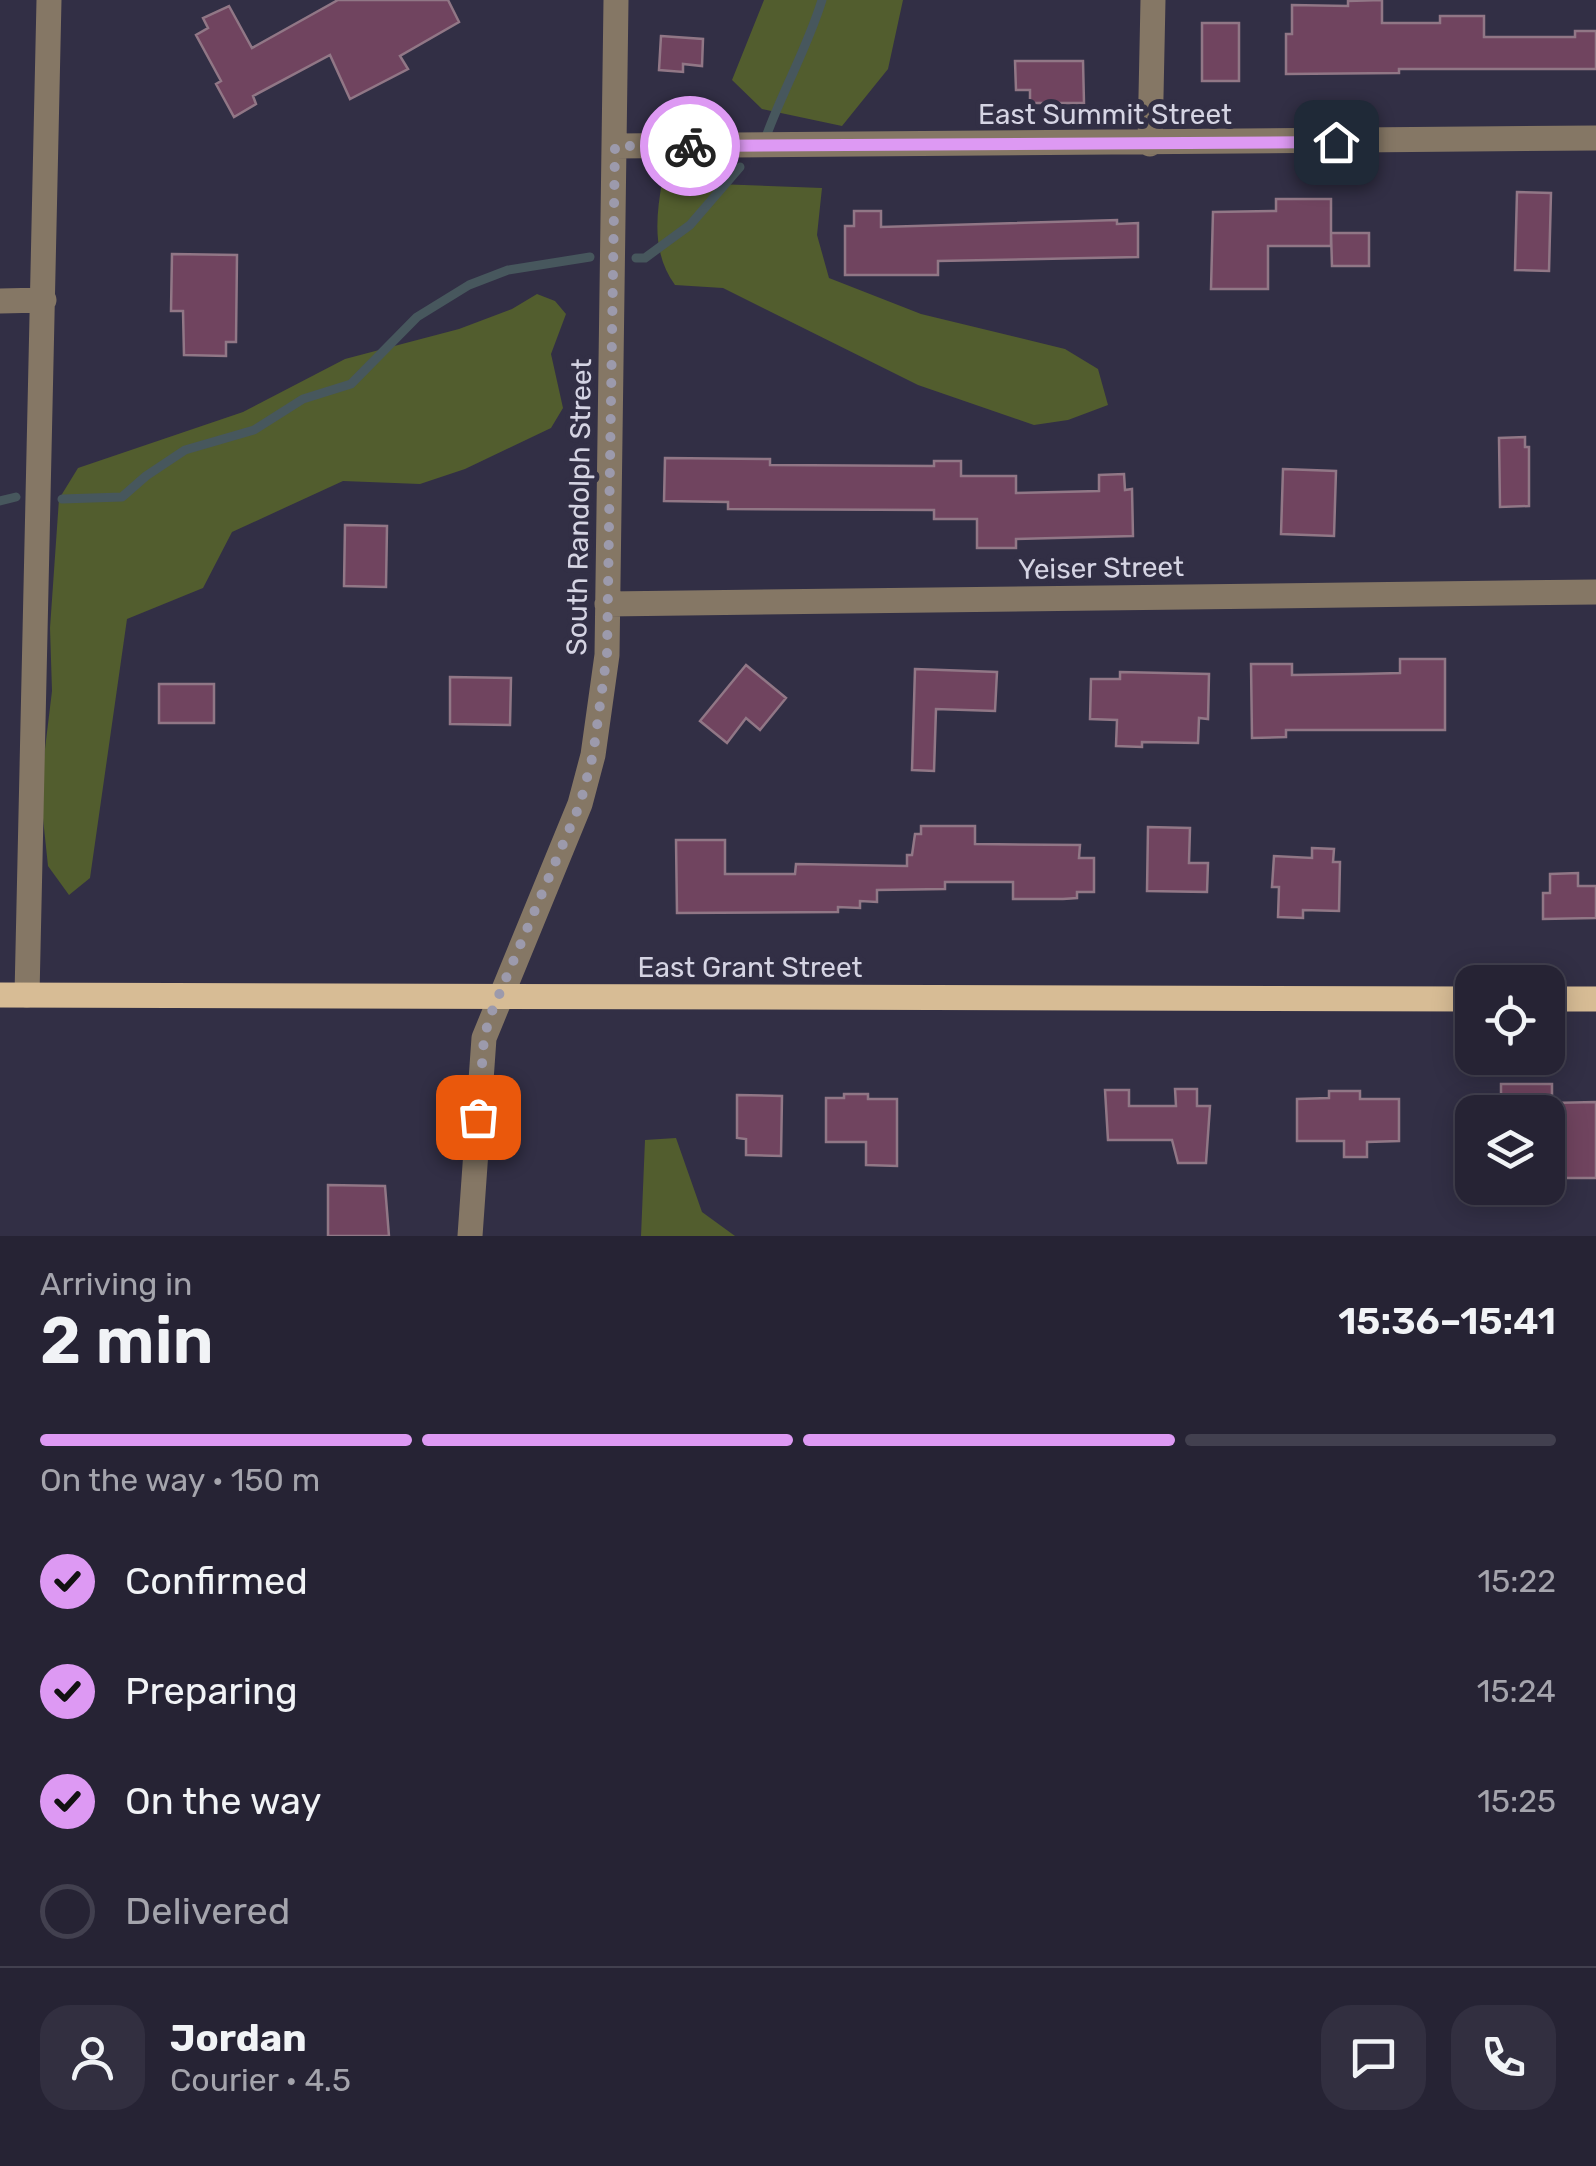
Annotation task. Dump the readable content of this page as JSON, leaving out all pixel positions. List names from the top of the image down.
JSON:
{
  "streets": {
    "main road": ["East Grant Street"],
    "street": ["East Summit Street", "South Randolph Street", "Yeiser Street"]
  },
  "crossings": [
    ["East Summit Street", "South Randolph Street"],
    ["South Randolph Street", "Yeiser Street"],
    ["South Randolph Street", "East Grant Street"]
  ],
  "page": {
    "heading": ["2 min", "Arriving in", "15:36–15:41"],
    "panel": ["Jordan", "Courier · 4.5"],
    "bar": "On the way · 150 m",
    "list": [
      ["Confirmed", "15:22"],
      ["Preparing", "15:24"],
      ["On the way", "15:25"],
      "Delivered"
    ]
  }
}
